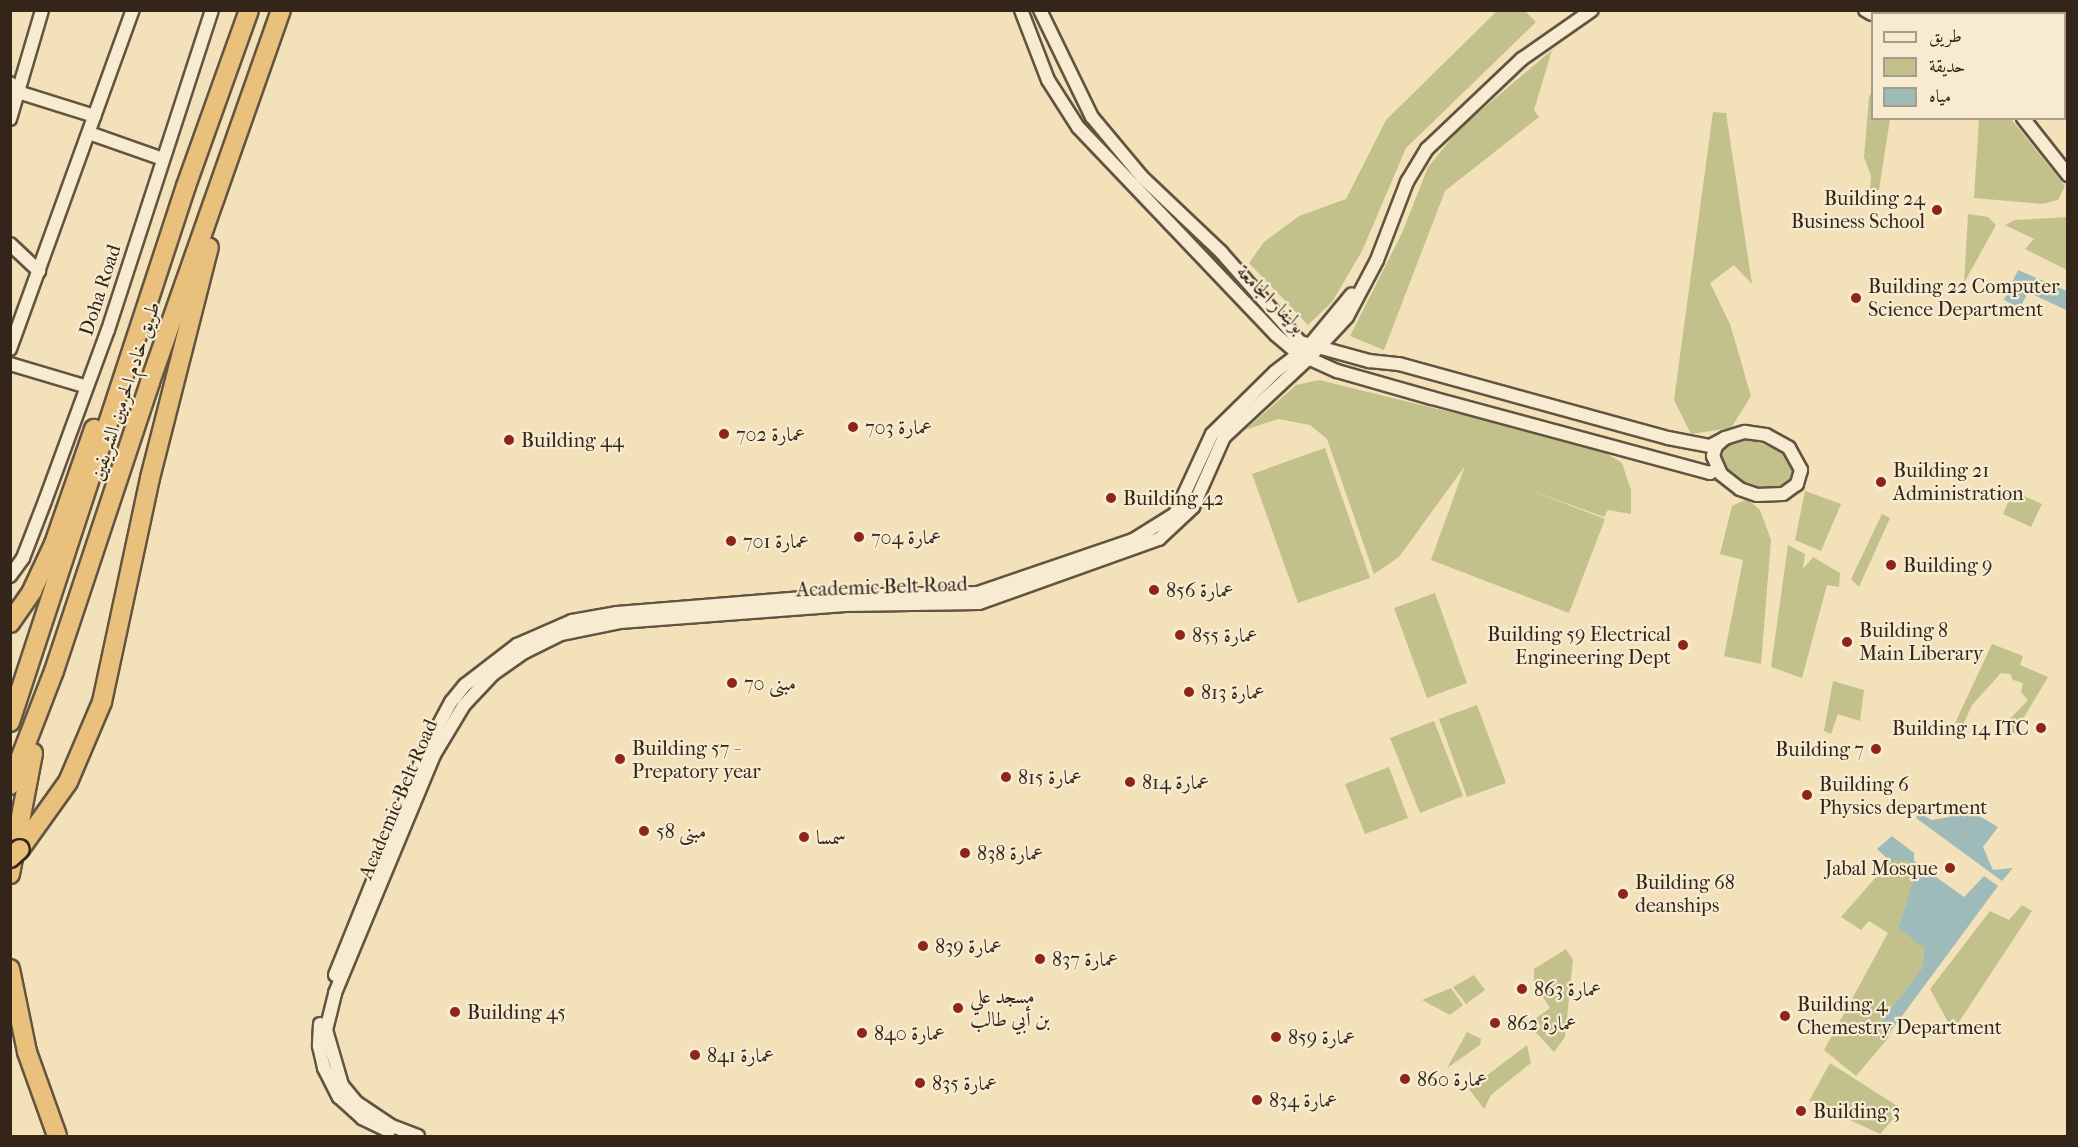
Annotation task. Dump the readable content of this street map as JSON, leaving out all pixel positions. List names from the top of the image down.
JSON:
{
  "streets": {
    "highway": ["طريق خادم الحرمين الشريفين"],
    "street": ["Doha Road", "بوليفار الجامعة", "Academic Belt Road"]
  },
  "crossings": [
    ["بوليفار الجامعة", "Academic Belt Road"]
  ],
  "places": [
    "Building 24 Business School",
    "Building 22 Computer Science Department",
    "عمارة 703",
    "عمارة 702",
    "Building 44",
    "Building 21 Administration",
    "Building 42",
    "عمارة 704",
    "عمارة 701",
    "Building 9",
    "عمارة 856",
    "عمارة 855",
    "Building 8 Main Liberary",
    "Building 59 Electrical Engineering Dept",
    "مبنى 70",
    "عمارة 813",
    "Building 14 ITC",
    "Building 7",
    "Building 57 - Prepatory year",
    "عمارة 815",
    "عمارة 814",
    "Building 6 Physics department",
    "مبنى 58",
    "سمسا",
    "عمارة 838",
    "Jabal Mosque",
    "Building 68 deanships",
    "عمارة 839",
    "عمارة 837",
    "عمارة 863",
    "مسجد علي بن أبي طالب",
    "Building 45",
    "Building 4 Chemestry Department",
    "عمارة 862",
    "عمارة 840",
    "عمارة 859",
    "عمارة 841",
    "عمارة 860",
    "عمارة 835",
    "عمارة 834",
    "Building 3"
  ],
  "legend": ["طريق", "حديقة", "مياه"]
}
